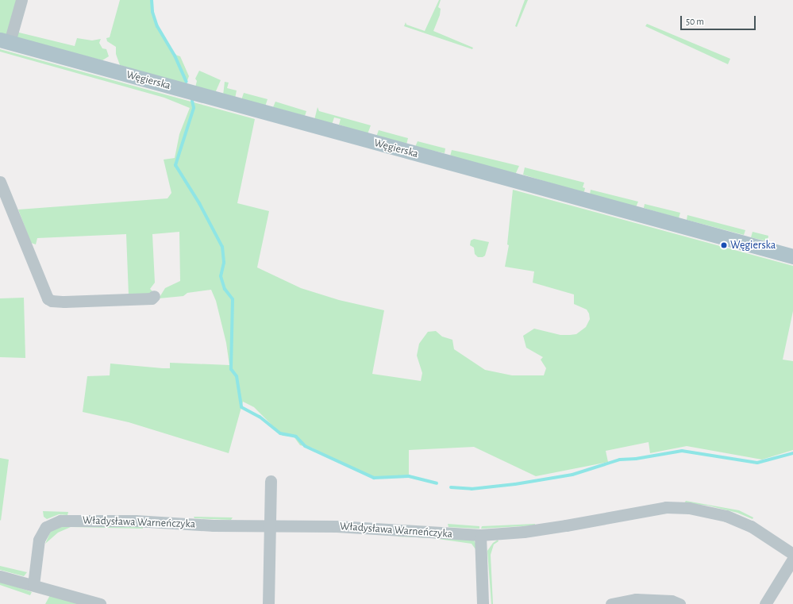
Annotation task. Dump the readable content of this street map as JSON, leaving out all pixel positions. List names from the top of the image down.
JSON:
{
  "streets": {
    "main road": ["Węgierska"],
    "street": ["Władysława Warneńczyka"]
  },
  "places": ["Węgierska"],
  "scale_bar": "50 m"
}
